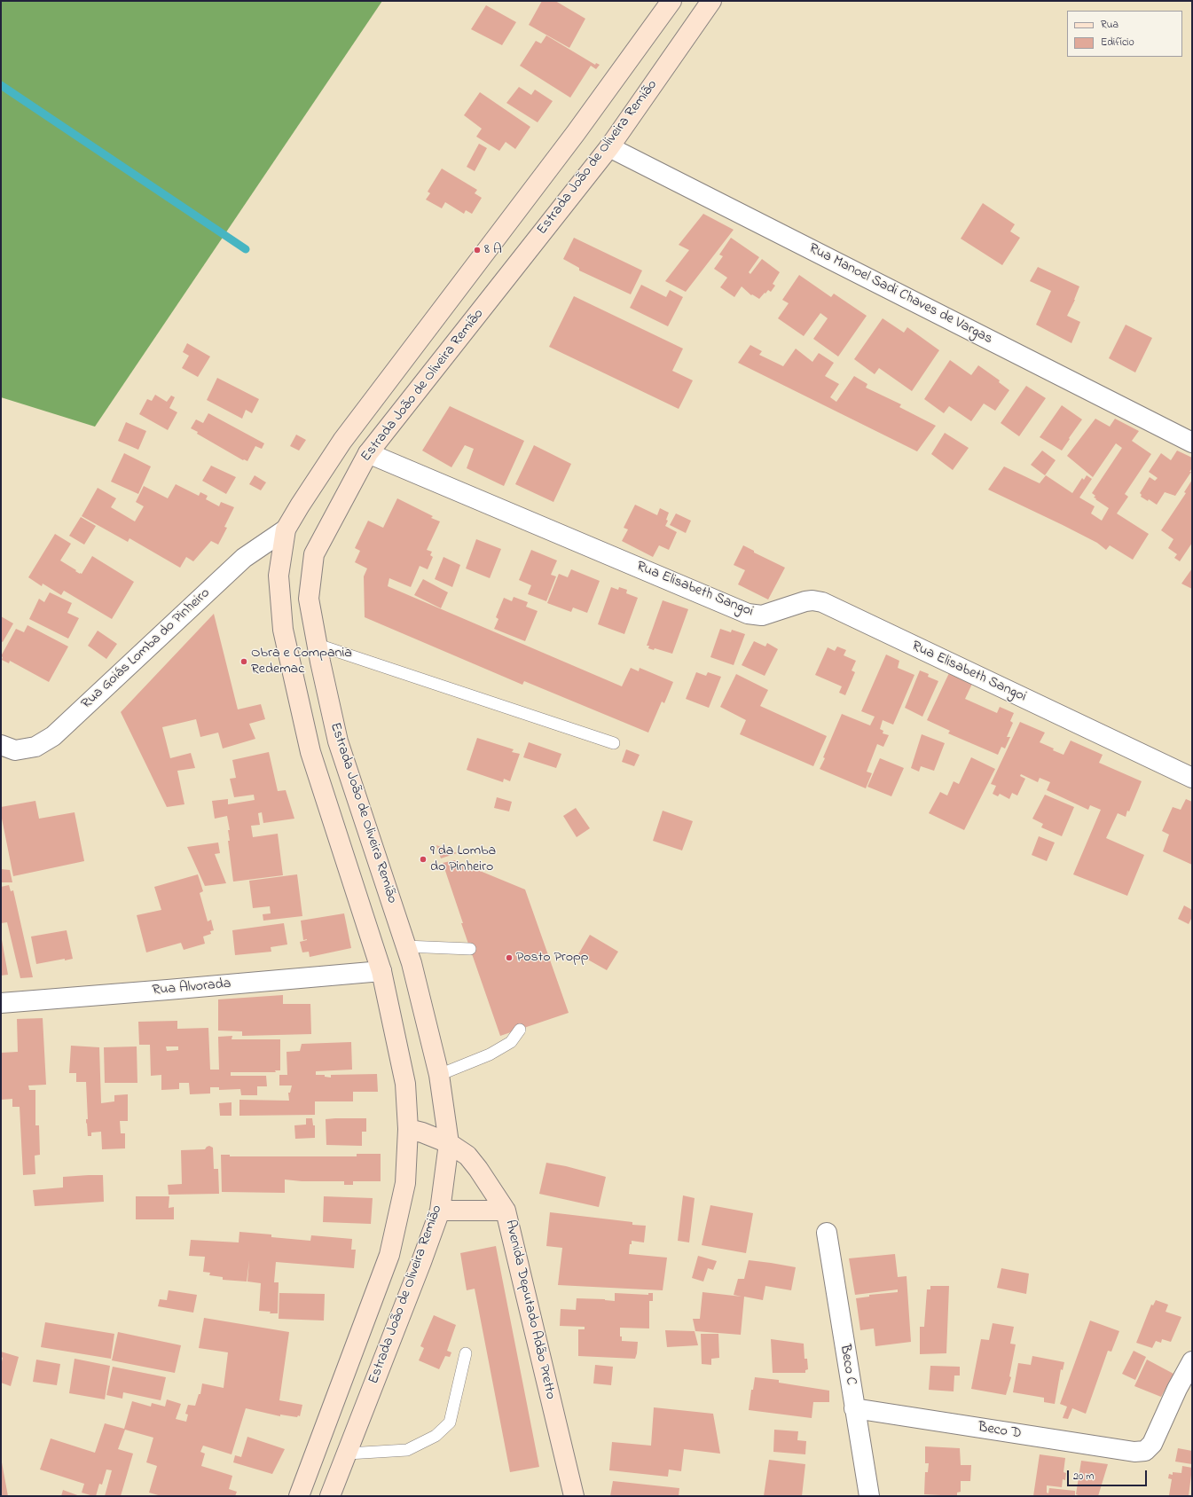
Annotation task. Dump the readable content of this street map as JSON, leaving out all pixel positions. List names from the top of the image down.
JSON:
{
  "streets": {
    "main road": ["Estrada João de Oliveira Remião", "Avenida Deputado Adão Pretto"],
    "street": [
      "Rua Manoel Sadi Chaves de Vargas",
      "Rua Elisabeth Sangoi",
      "Rua Goiás Lomba do Pinheiro",
      "Rua Alvorada",
      "Beco C",
      "Beco D"
    ]
  },
  "crossings": [
    ["Estrada João de Oliveira Remião", "Rua Manoel Sadi Chaves de Vargas"],
    ["Estrada João de Oliveira Remião", "Rua Elisabeth Sangoi"],
    ["Estrada João de Oliveira Remião", "Rua Goiás Lomba do Pinheiro"],
    ["Estrada João de Oliveira Remião", "Rua Alvorada"],
    ["Estrada João de Oliveira Remião", "Avenida Deputado Adão Pretto"],
    ["Beco C", "Beco D"]
  ],
  "places": [
    "8 A",
    "Obra e Compania Redemac",
    "9 da Lomba do Pinheiro",
    "Posto Propp"
  ],
  "legend": ["Rua", "Edifício"],
  "scale_bar": "20 m"
}
